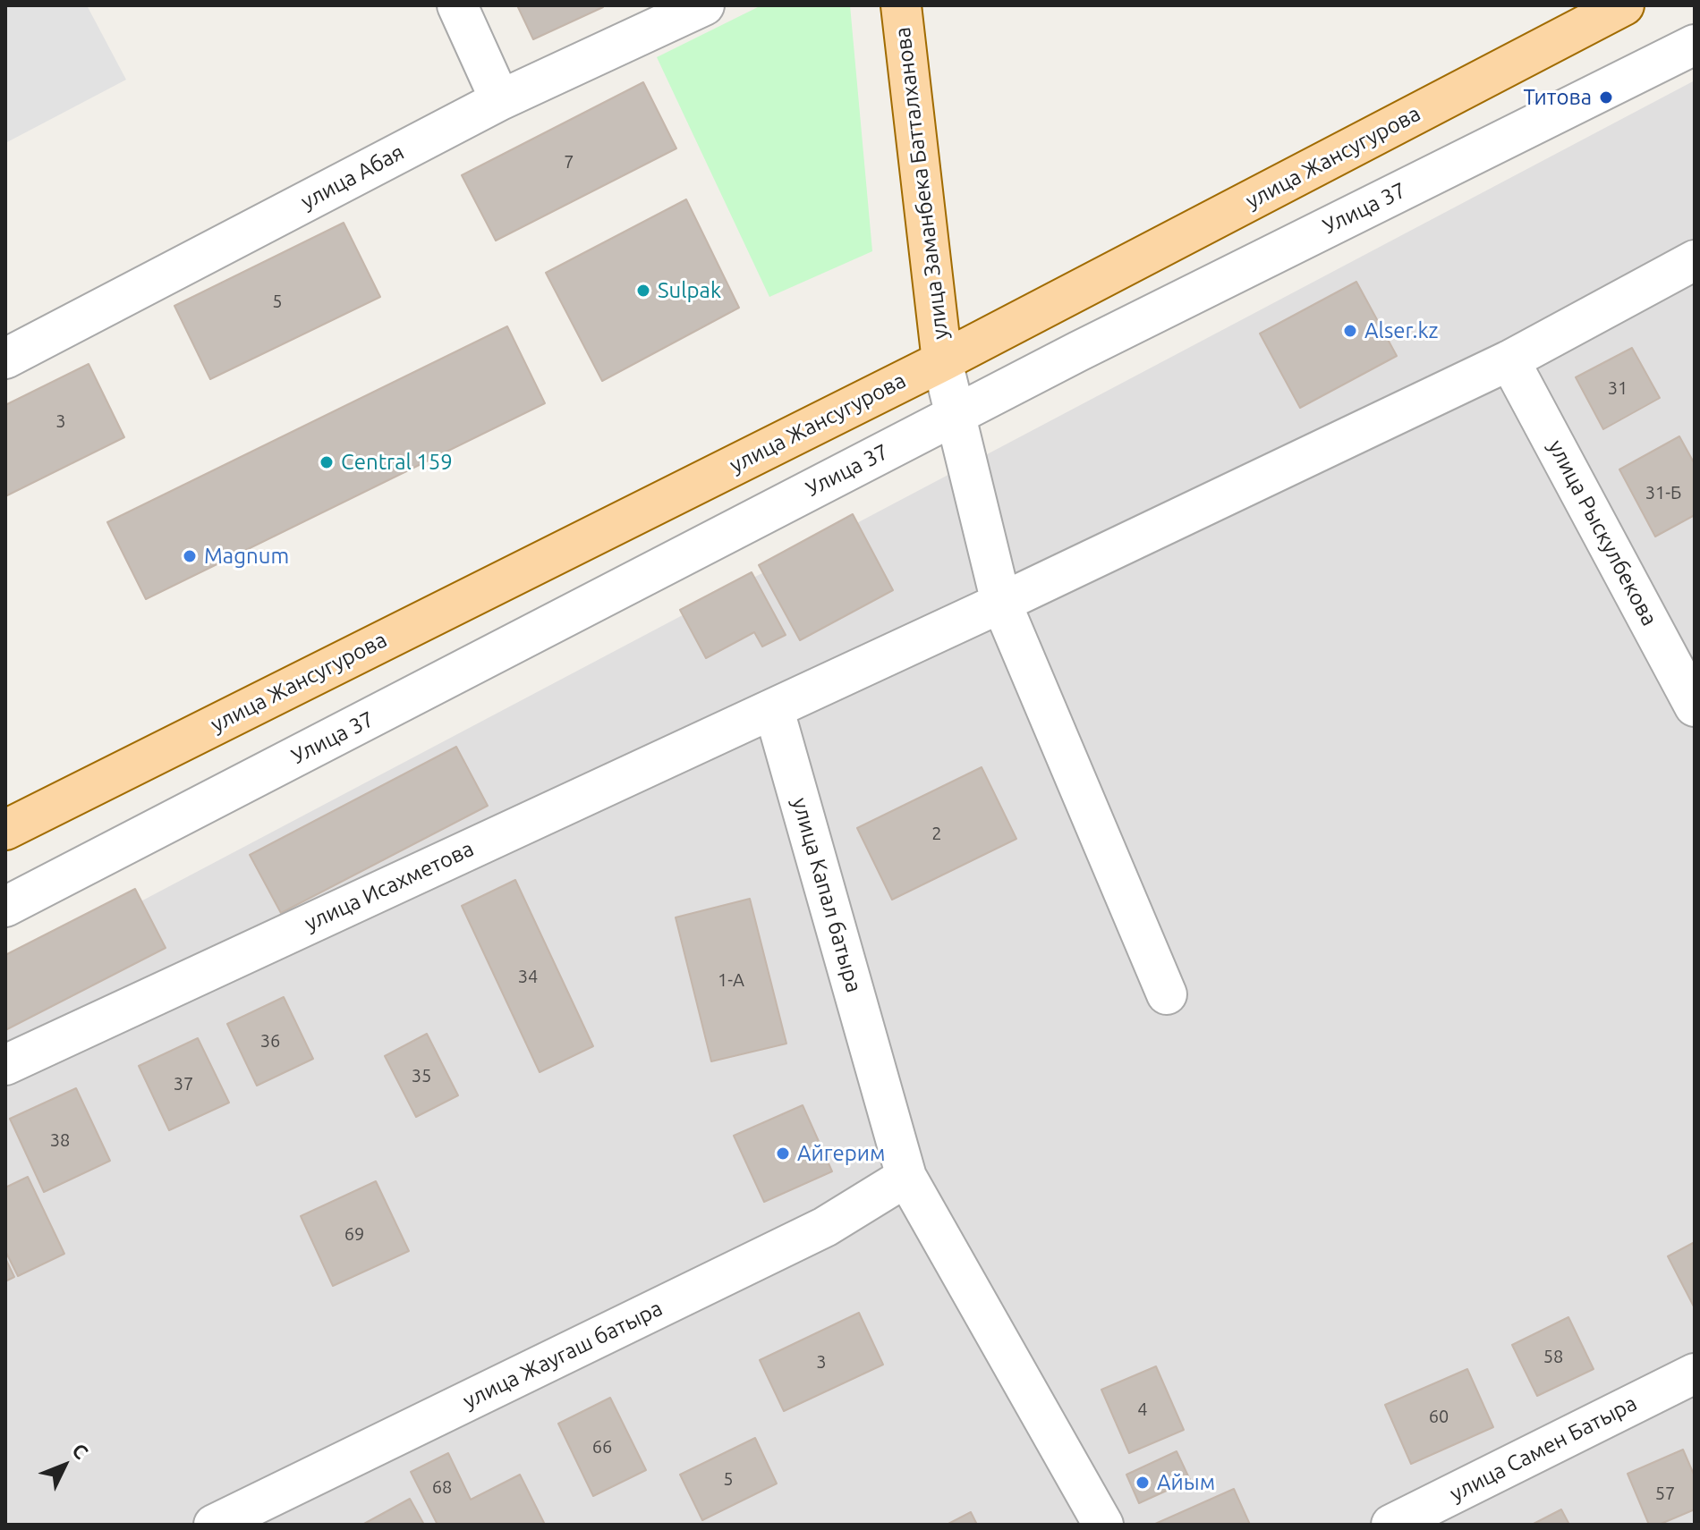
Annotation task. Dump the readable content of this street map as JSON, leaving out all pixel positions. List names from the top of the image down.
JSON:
{
  "streets": {
    "main road": ["улица Жансугурова", "улица Заманбека Батталханова"],
    "street": [
      "улица Абая",
      "Улица 37",
      "улица Рыскулбекова",
      "улица Исахметова",
      "улица Капал батыра",
      "улица Жаугаш батыра",
      "улица Самен Батыра"
    ]
  },
  "crossings": [
    ["улица Жансугурова", "улица Заманбека Батталханова"],
    ["улица Исахметова", "улица Капал батыра"],
    ["улица Капал батыра", "улица Жаугаш батыра"]
  ],
  "places": [
    "Титова",
    "Sulpak",
    "Alser.kz",
    "Central 159",
    "Magnum",
    "Айгерим",
    "Айым"
  ],
  "house_numbers": [
    "7",
    "5",
    "31",
    "3",
    "31-Б",
    "2",
    "34",
    "1-А",
    "36",
    "35",
    "37",
    "38",
    "69",
    "58",
    "3",
    "4",
    "60",
    "66",
    "5",
    "68",
    "57"
  ],
  "north": "top right"
}
